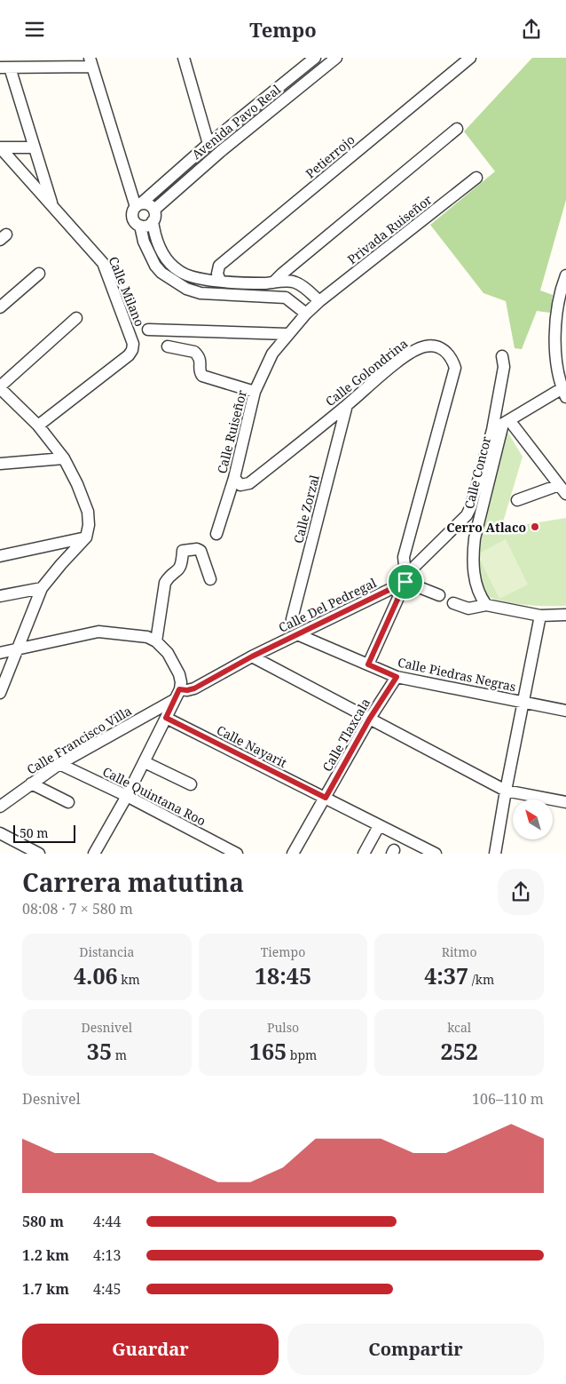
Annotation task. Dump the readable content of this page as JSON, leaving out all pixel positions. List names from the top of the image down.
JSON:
{
  "streets": {
    "street": [
      "Avenida Pavo Real",
      "Petierrojo",
      "Privada Ruiseñor",
      "Calle Milano",
      "Calle Golondrina",
      "Calle Ruiseñor",
      "Calle Concor",
      "Calle Zorzal",
      "Calle Del Pedregal",
      "Calle Piedras Negras",
      "Calle Tlaxcala",
      "Calle Francisco Villa",
      "Calle Nayarit",
      "Calle Quintana Roo"
    ]
  },
  "crossings": [
    ["Privada Ruiseñor", "Calle Ruiseñor"],
    ["Calle Golondrina", "Calle Ruiseñor"],
    ["Calle Golondrina", "Calle Zorzal"],
    ["Calle Golondrina", "Calle Del Pedregal"],
    ["Calle Golondrina", "Calle Piedras Negras"],
    ["Calle Del Pedregal", "Calle Piedras Negras"],
    ["Calle Piedras Negras", "Calle Tlaxcala"],
    ["Calle Tlaxcala", "Calle Nayarit"],
    ["Calle Francisco Villa", "Calle Quintana Roo"]
  ],
  "places": ["Cerro Atlaco"],
  "scale_bar": "50 m",
  "north": "top left",
  "page": {
    "header": "Tempo",
    "scale": "50 m",
    "heading": ["Carrera matutina", "08:08 · 7 × 580 m"],
    "stats": [
      ["Distancia", "4.06 km"],
      ["Tiempo", "18:45"],
      ["Ritmo", "4:37 /km"],
      ["Desnivel", "35 m"],
      ["Pulso", "165 bpm"],
      ["kcal", "252"]
    ],
    "chart": ["Desnivel", "106–110 m"],
    "list": [
      {
        "name": "580 m",
        "note": "4:44"
      },
      {
        "name": "1.2 km",
        "note": "4:13"
      },
      {
        "name": "1.7 km",
        "note": "4:45"
      }
    ],
    "buttons": ["Guardar", "Compartir"]
  }
}
